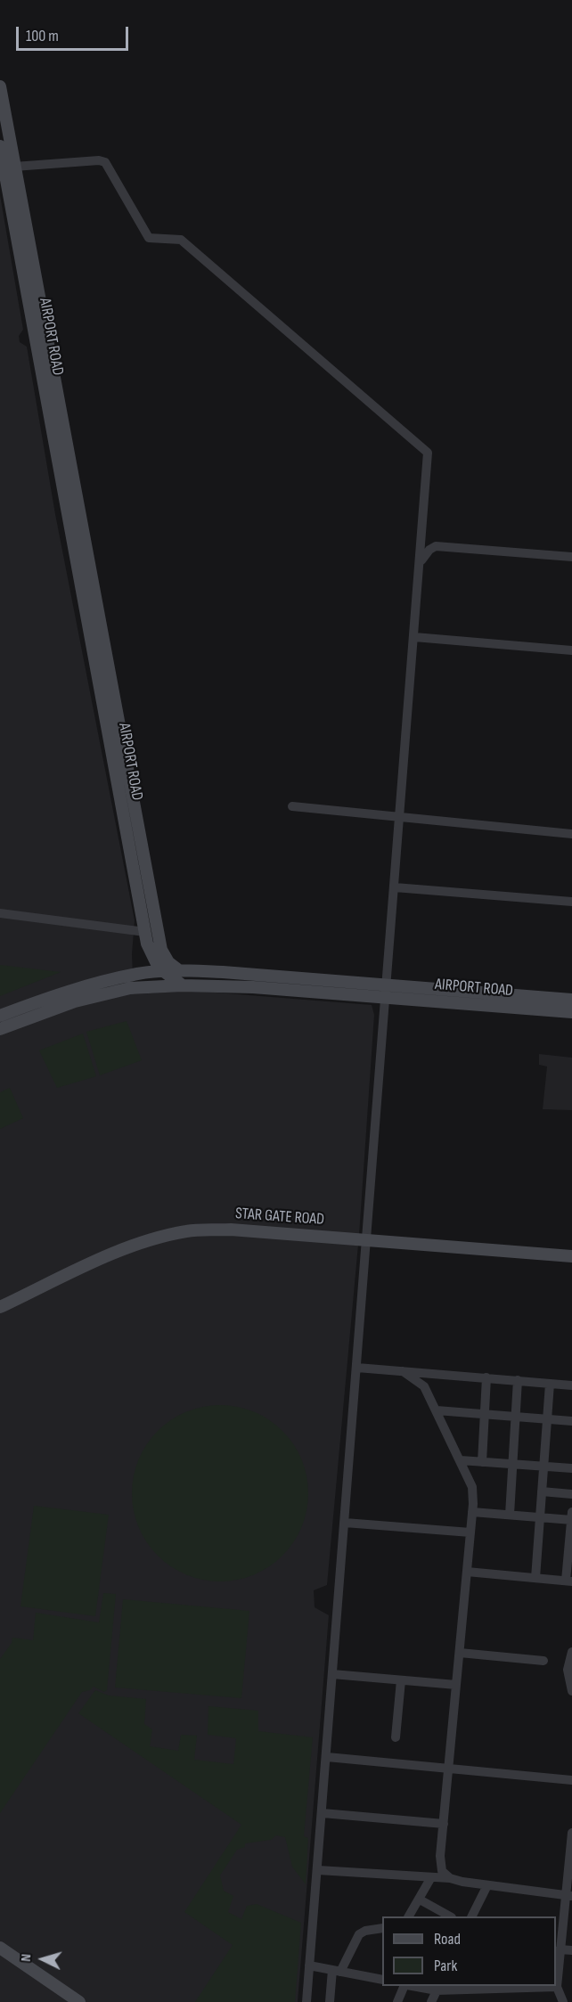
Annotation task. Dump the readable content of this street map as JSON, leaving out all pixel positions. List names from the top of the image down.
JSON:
{
  "streets": {
    "main road": ["AIRPORT ROAD", "STAR GATE ROAD"]
  },
  "legend": ["Road", "Park"],
  "scale_bar": "100 m",
  "north": "left"
}
